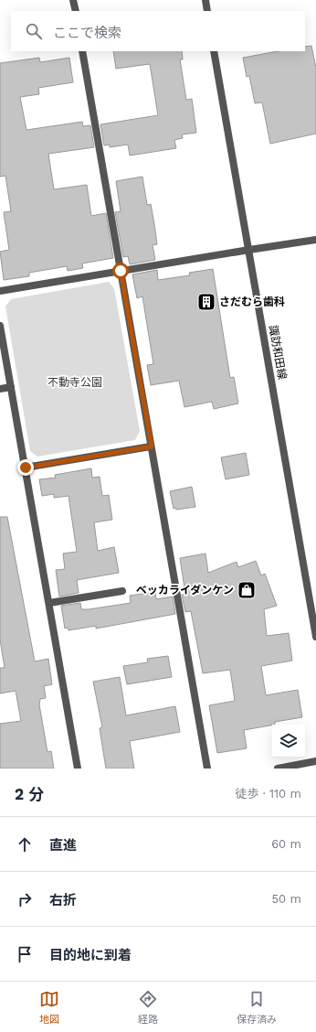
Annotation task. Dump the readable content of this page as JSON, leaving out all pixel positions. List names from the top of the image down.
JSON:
{
  "streets": {
    "street": ["諏訪和田線"]
  },
  "parks": ["不動寺公園"],
  "places": {
    "building": ["さだむら歯科"],
    "shop": ["ベッカライダンケン"]
  },
  "page": {
    "search": "ここで検索",
    "heading": ["2 分", "徒歩 · 110 m"],
    "list": [
      ["直進", "60 m"],
      ["右折", "50 m"],
      "目的地に到着"
    ],
    "nav": ["地図", "経路", "保存済み"]
  }
}
